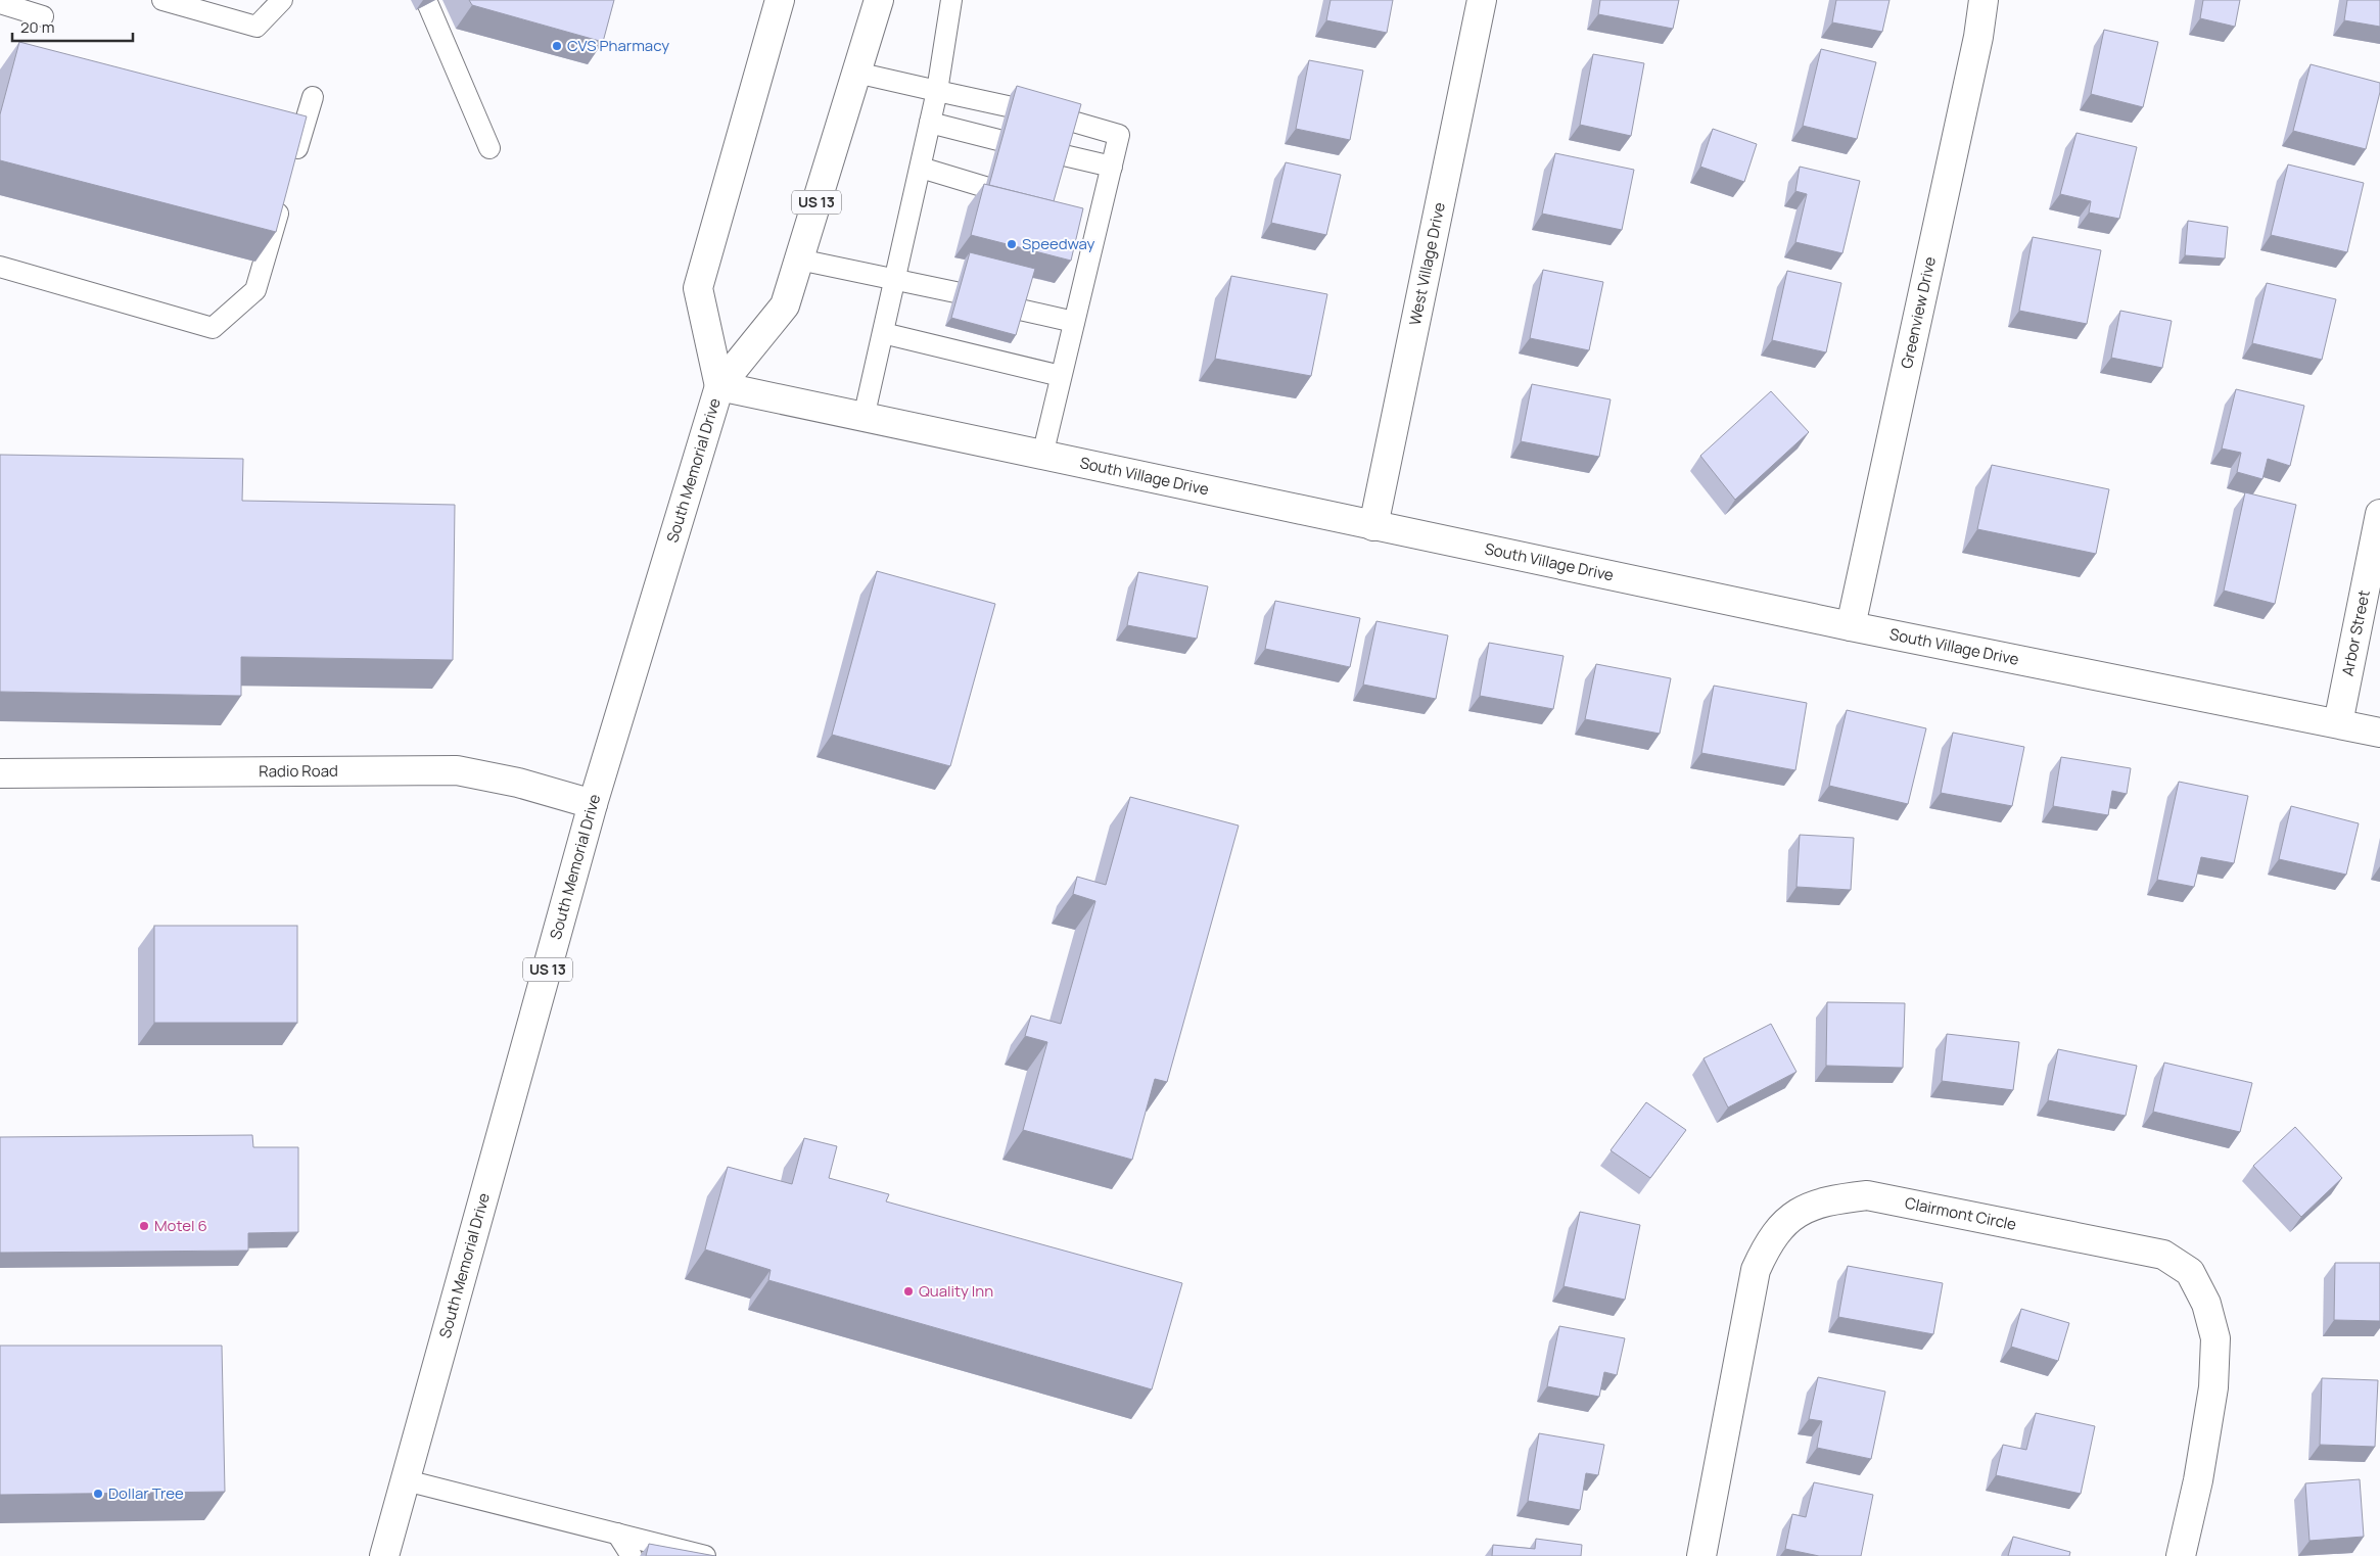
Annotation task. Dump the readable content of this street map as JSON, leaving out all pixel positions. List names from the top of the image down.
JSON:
{
  "streets": {
    "street": [
      "US 13",
      "West Village Drive",
      "Greenview Drive",
      "South Memorial Drive",
      "South Village Drive",
      "Arbor Street",
      "Radio Road",
      "Clairmont Circle"
    ]
  },
  "crossings": [
    ["West Village Drive", "South Village Drive"],
    ["Greenview Drive", "South Village Drive"],
    ["South Memorial Drive", "South Village Drive"],
    ["South Memorial Drive", "Radio Road"],
    ["South Village Drive", "Arbor Street"]
  ],
  "places": [
    "CVS Pharmacy",
    "Speedway",
    "Motel 6",
    "Quality Inn",
    "Dollar Tree"
  ],
  "scale_bar": "20 m"
}
